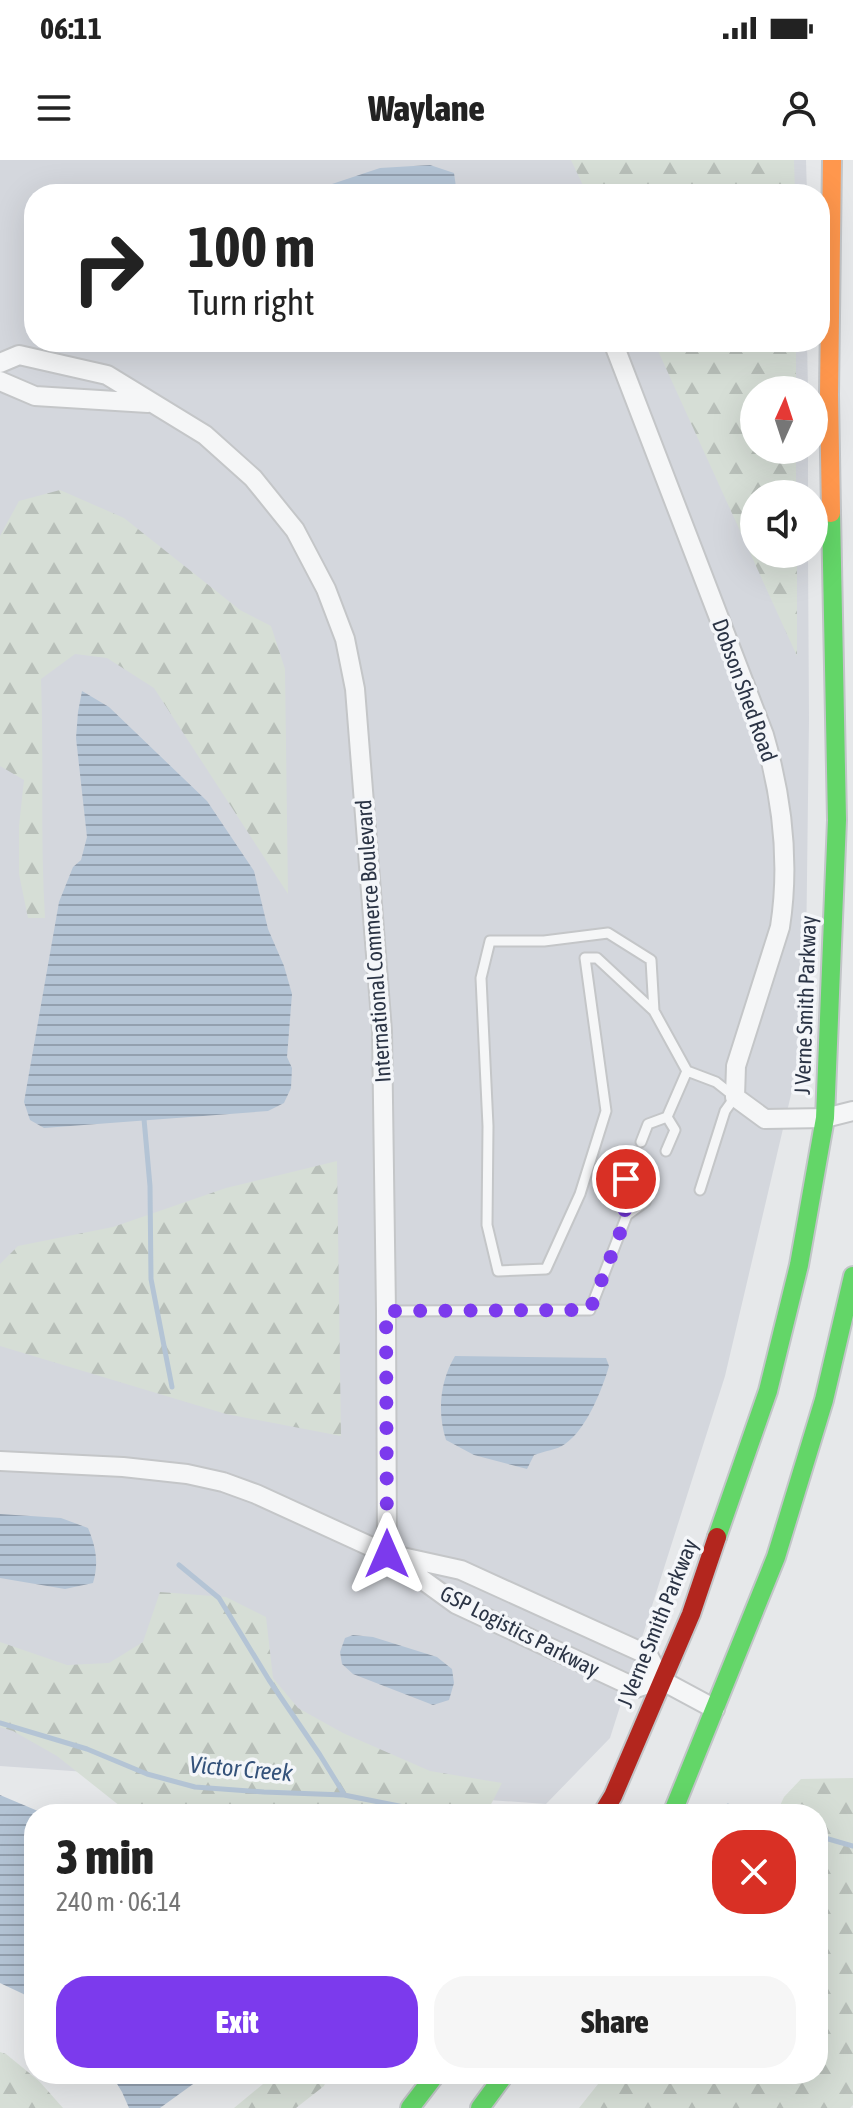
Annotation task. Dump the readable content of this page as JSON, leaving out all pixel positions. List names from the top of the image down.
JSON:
{
  "streets": {
    "main road": ["J Verne Smith Parkway"],
    "street": ["Dobson Shed Road", "International Commerce Boulevard", "GSP Logistics Parkway"]
  },
  "crossings": [
    ["International Commerce Boulevard", "GSP Logistics Parkway"],
    ["J Verne Smith Parkway", "GSP Logistics Parkway"]
  ],
  "water": ["Victor Creek"],
  "north": "top",
  "page": {
    "status": "06:11",
    "header": "Waylane",
    "turn": ["100 m", "Turn right"],
    "heading": ["3 min", "240 m · 06:14"],
    "buttons": ["Exit", "Share"]
  }
}
